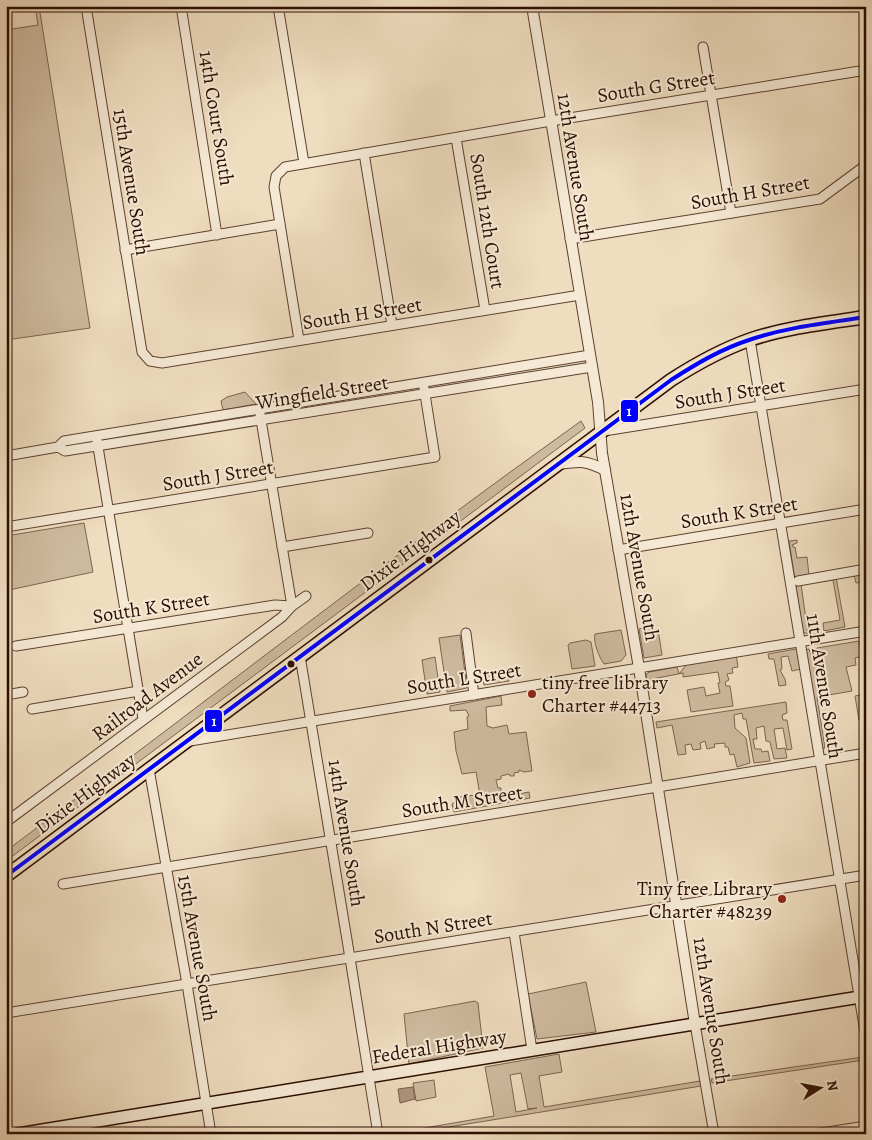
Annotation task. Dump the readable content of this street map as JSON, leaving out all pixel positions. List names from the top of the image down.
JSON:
{
  "streets": {
    "main road": ["Dixie Highway", "Federal Highway"],
    "street": [
      "South G Street",
      "14th Court South",
      "12th Avenue South",
      "15th Avenue South",
      "South H Street",
      "South 12th Court",
      "Wingfield Street",
      "South J Street",
      "South K Street",
      "South L Street",
      "11th Avenue South",
      "Railroad Avenue",
      "South M Street",
      "14th Avenue South",
      "South N Street"
    ]
  },
  "crossings": [
    ["South G Street", "12th Avenue South"],
    ["South G Street", "South 12th Court"],
    ["12th Avenue South", "South H Street"],
    ["12th Avenue South", "Wingfield Street"],
    ["12th Avenue South", "South J Street"],
    ["12th Avenue South", "South K Street"],
    ["12th Avenue South", "Dixie Highway"],
    ["12th Avenue South", "South L Street"],
    ["12th Avenue South", "South M Street"],
    ["12th Avenue South", "South N Street"],
    ["12th Avenue South", "Federal Highway"],
    ["15th Avenue South", "South H Street"],
    ["15th Avenue South", "Dixie Highway"],
    ["15th Avenue South", "South M Street"],
    ["15th Avenue South", "South N Street"],
    ["15th Avenue South", "Federal Highway"],
    ["South H Street", "South 12th Court"],
    ["Wingfield Street", "South J Street"],
    ["South J Street", "Dixie Highway"],
    ["South J Street", "11th Avenue South"],
    ["South K Street", "11th Avenue South"],
    ["South K Street", "Railroad Avenue"],
    ["Dixie Highway", "South L Street"],
    ["Dixie Highway", "11th Avenue South"],
    ["Dixie Highway", "14th Avenue South"],
    ["South L Street", "11th Avenue South"],
    ["South L Street", "14th Avenue South"],
    ["11th Avenue South", "South M Street"],
    ["11th Avenue South", "South N Street"],
    ["11th Avenue South", "Federal Highway"],
    ["South M Street", "14th Avenue South"],
    ["14th Avenue South", "South N Street"],
    ["14th Avenue South", "Federal Highway"]
  ],
  "places": ["tiny free library Charter #44713", "Tiny free Library Charter #48239"],
  "lines": ["transit line 1"],
  "north": "right"
}
